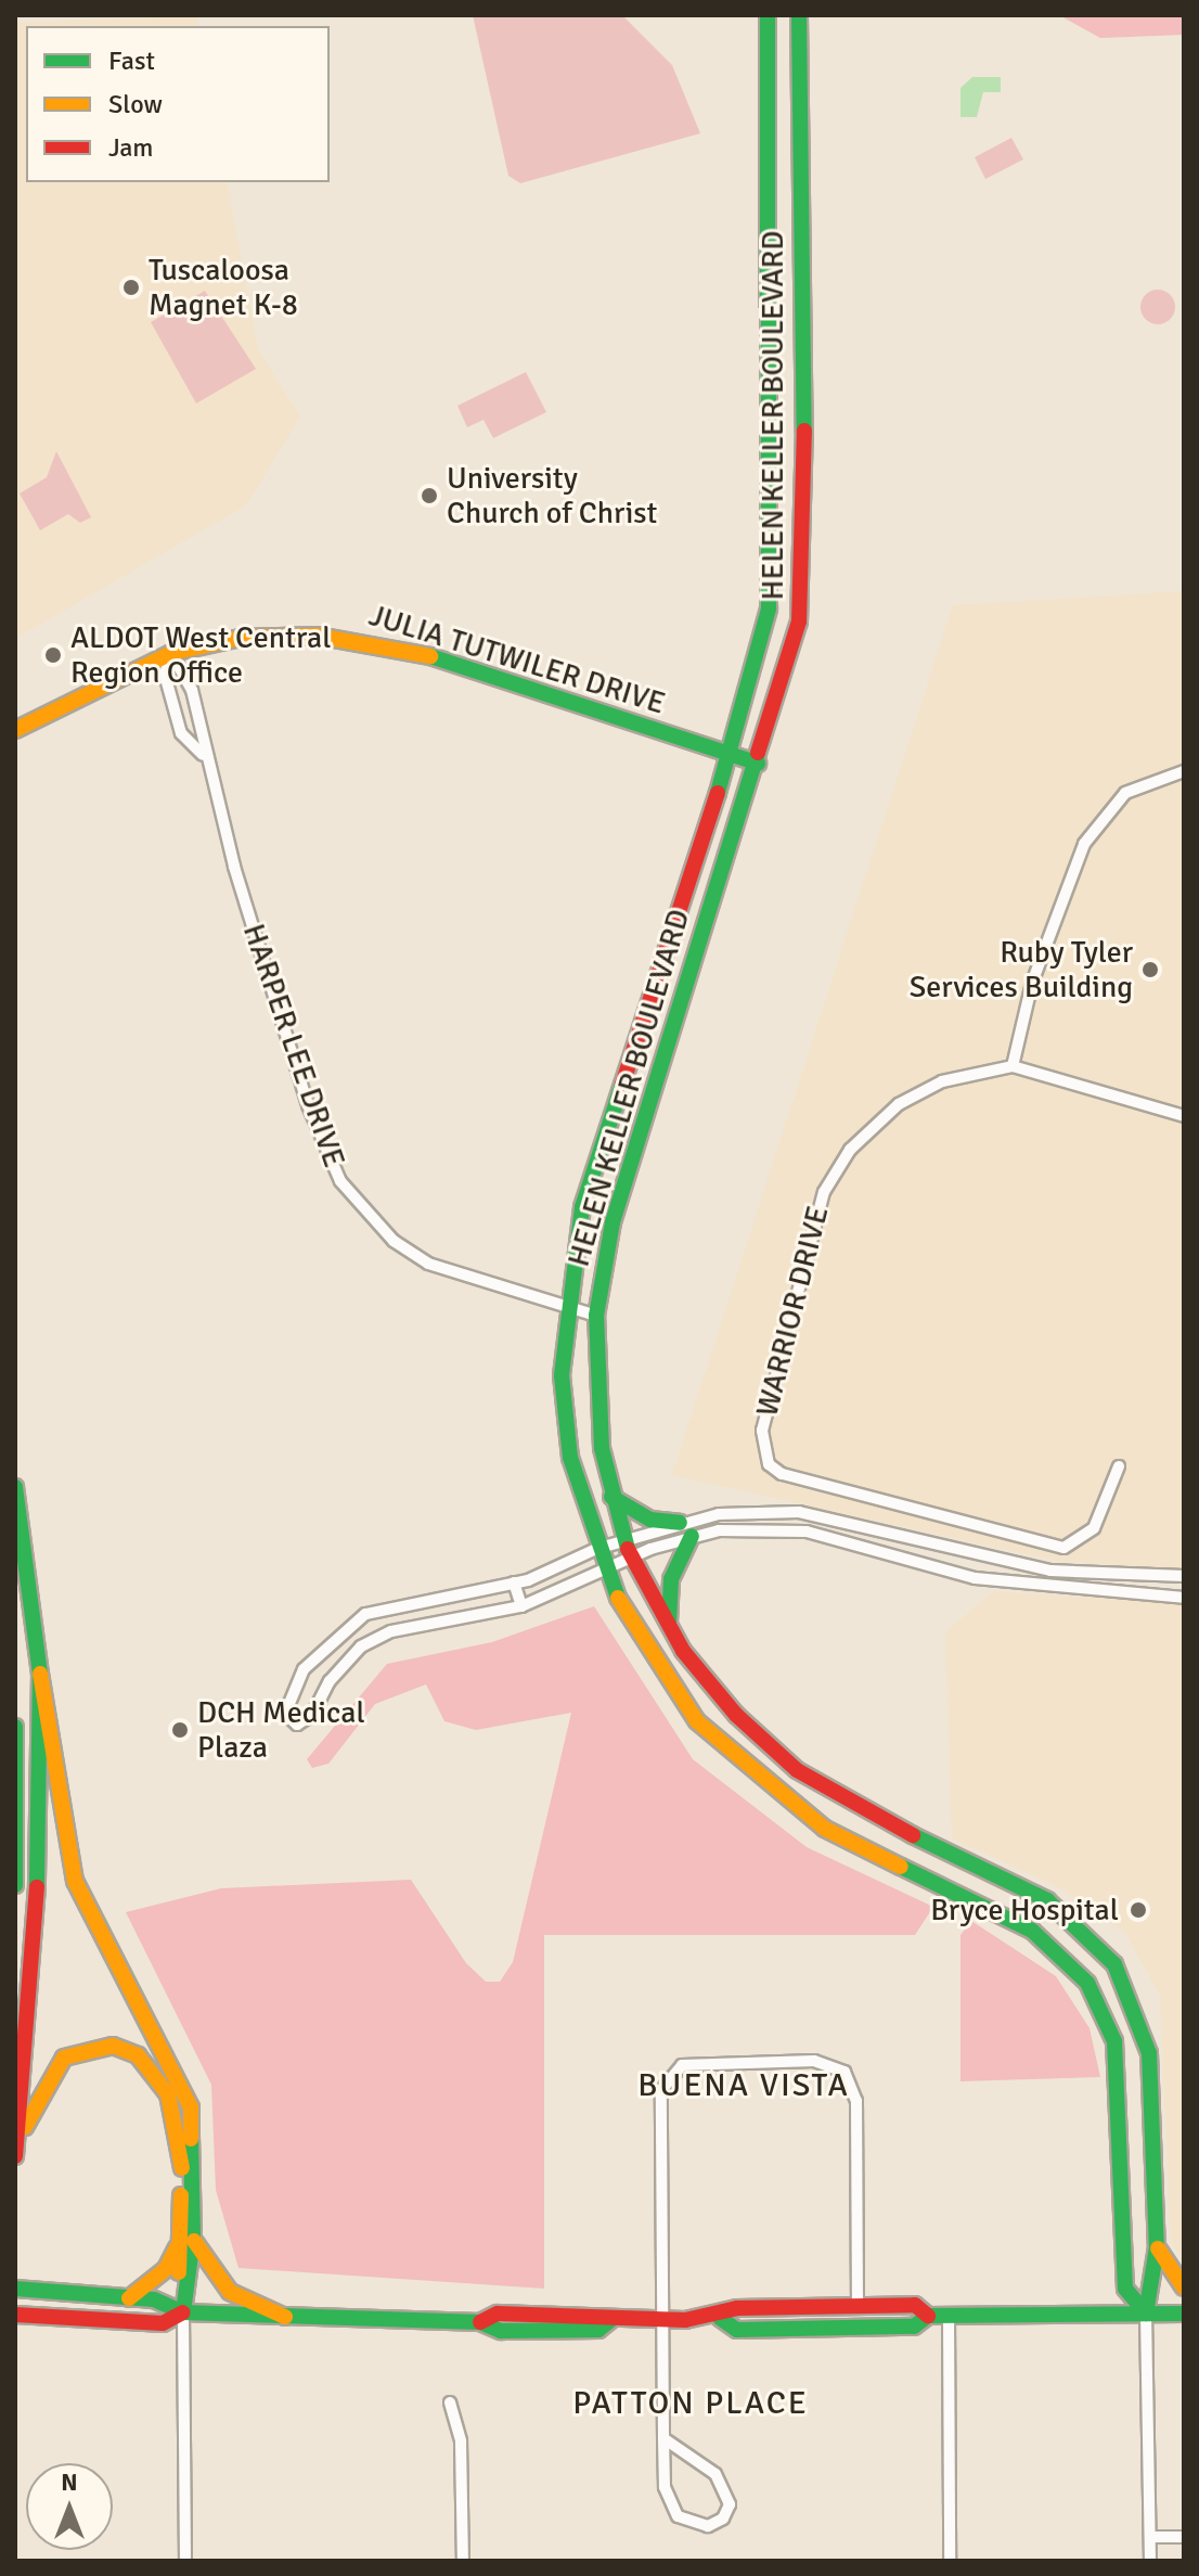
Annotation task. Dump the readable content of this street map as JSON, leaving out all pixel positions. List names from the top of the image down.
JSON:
{
  "streets": {
    "main road": ["HELEN KELLER BOULEVARD", "JULIA TUTWILER DRIVE"],
    "street": ["HARPER LEE DRIVE", "WARRIOR DRIVE"]
  },
  "crossings": [
    ["HELEN KELLER BOULEVARD", "JULIA TUTWILER DRIVE"],
    ["HELEN KELLER BOULEVARD", "HARPER LEE DRIVE"],
    ["JULIA TUTWILER DRIVE", "HARPER LEE DRIVE"]
  ],
  "districts": ["BUENA VISTA", "PATTON PLACE"],
  "places": [
    "Tuscaloosa Magnet K-8",
    "University Church of Christ",
    "ALDOT West Central Region Office",
    "Ruby Tyler Services Building",
    "DCH Medical Plaza",
    "Bryce Hospital"
  ],
  "legend": ["Fast", "Slow", "Jam"],
  "north": "top"
}
